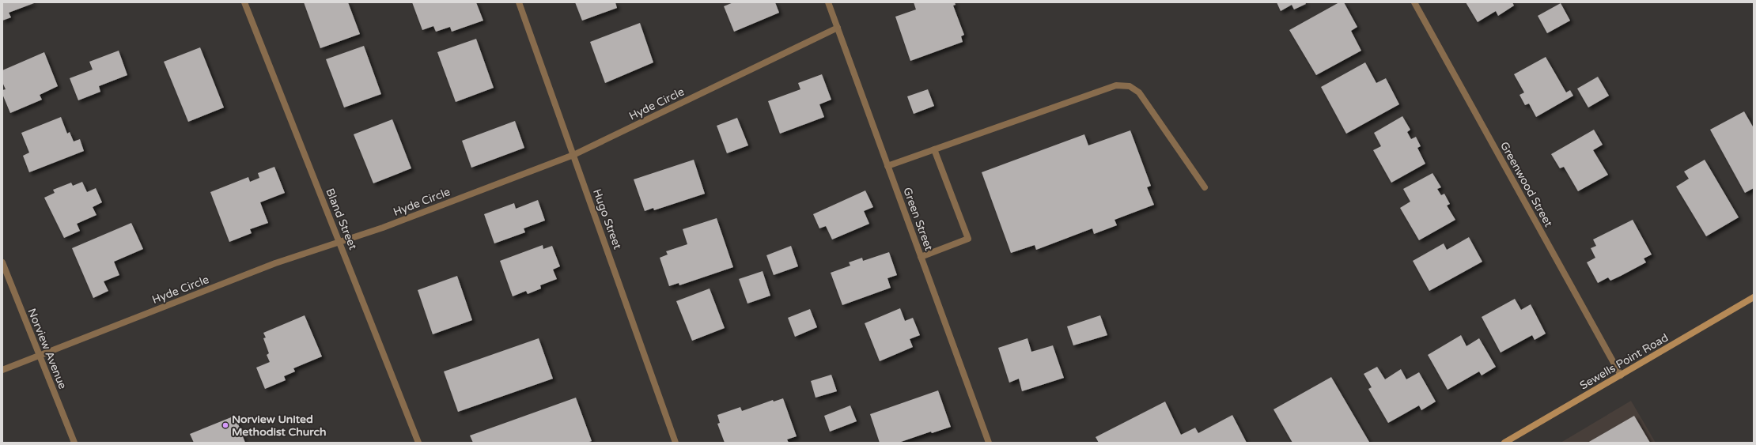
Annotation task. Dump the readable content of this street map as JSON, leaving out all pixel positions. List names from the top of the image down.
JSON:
{
  "streets": {
    "main road": ["Sewells Point Road"],
    "street": [
      "Hyde Circle",
      "Greenwood Street",
      "Bland Street",
      "Hugo Street",
      "Green Street",
      "Norview Avenue"
    ]
  },
  "crossings": [
    ["Hyde Circle", "Bland Street"],
    ["Hyde Circle", "Hugo Street"],
    ["Hyde Circle", "Green Street"],
    ["Hyde Circle", "Norview Avenue"],
    ["Greenwood Street", "Sewells Point Road"]
  ],
  "places": ["Norview United Methodist Church"]
}
